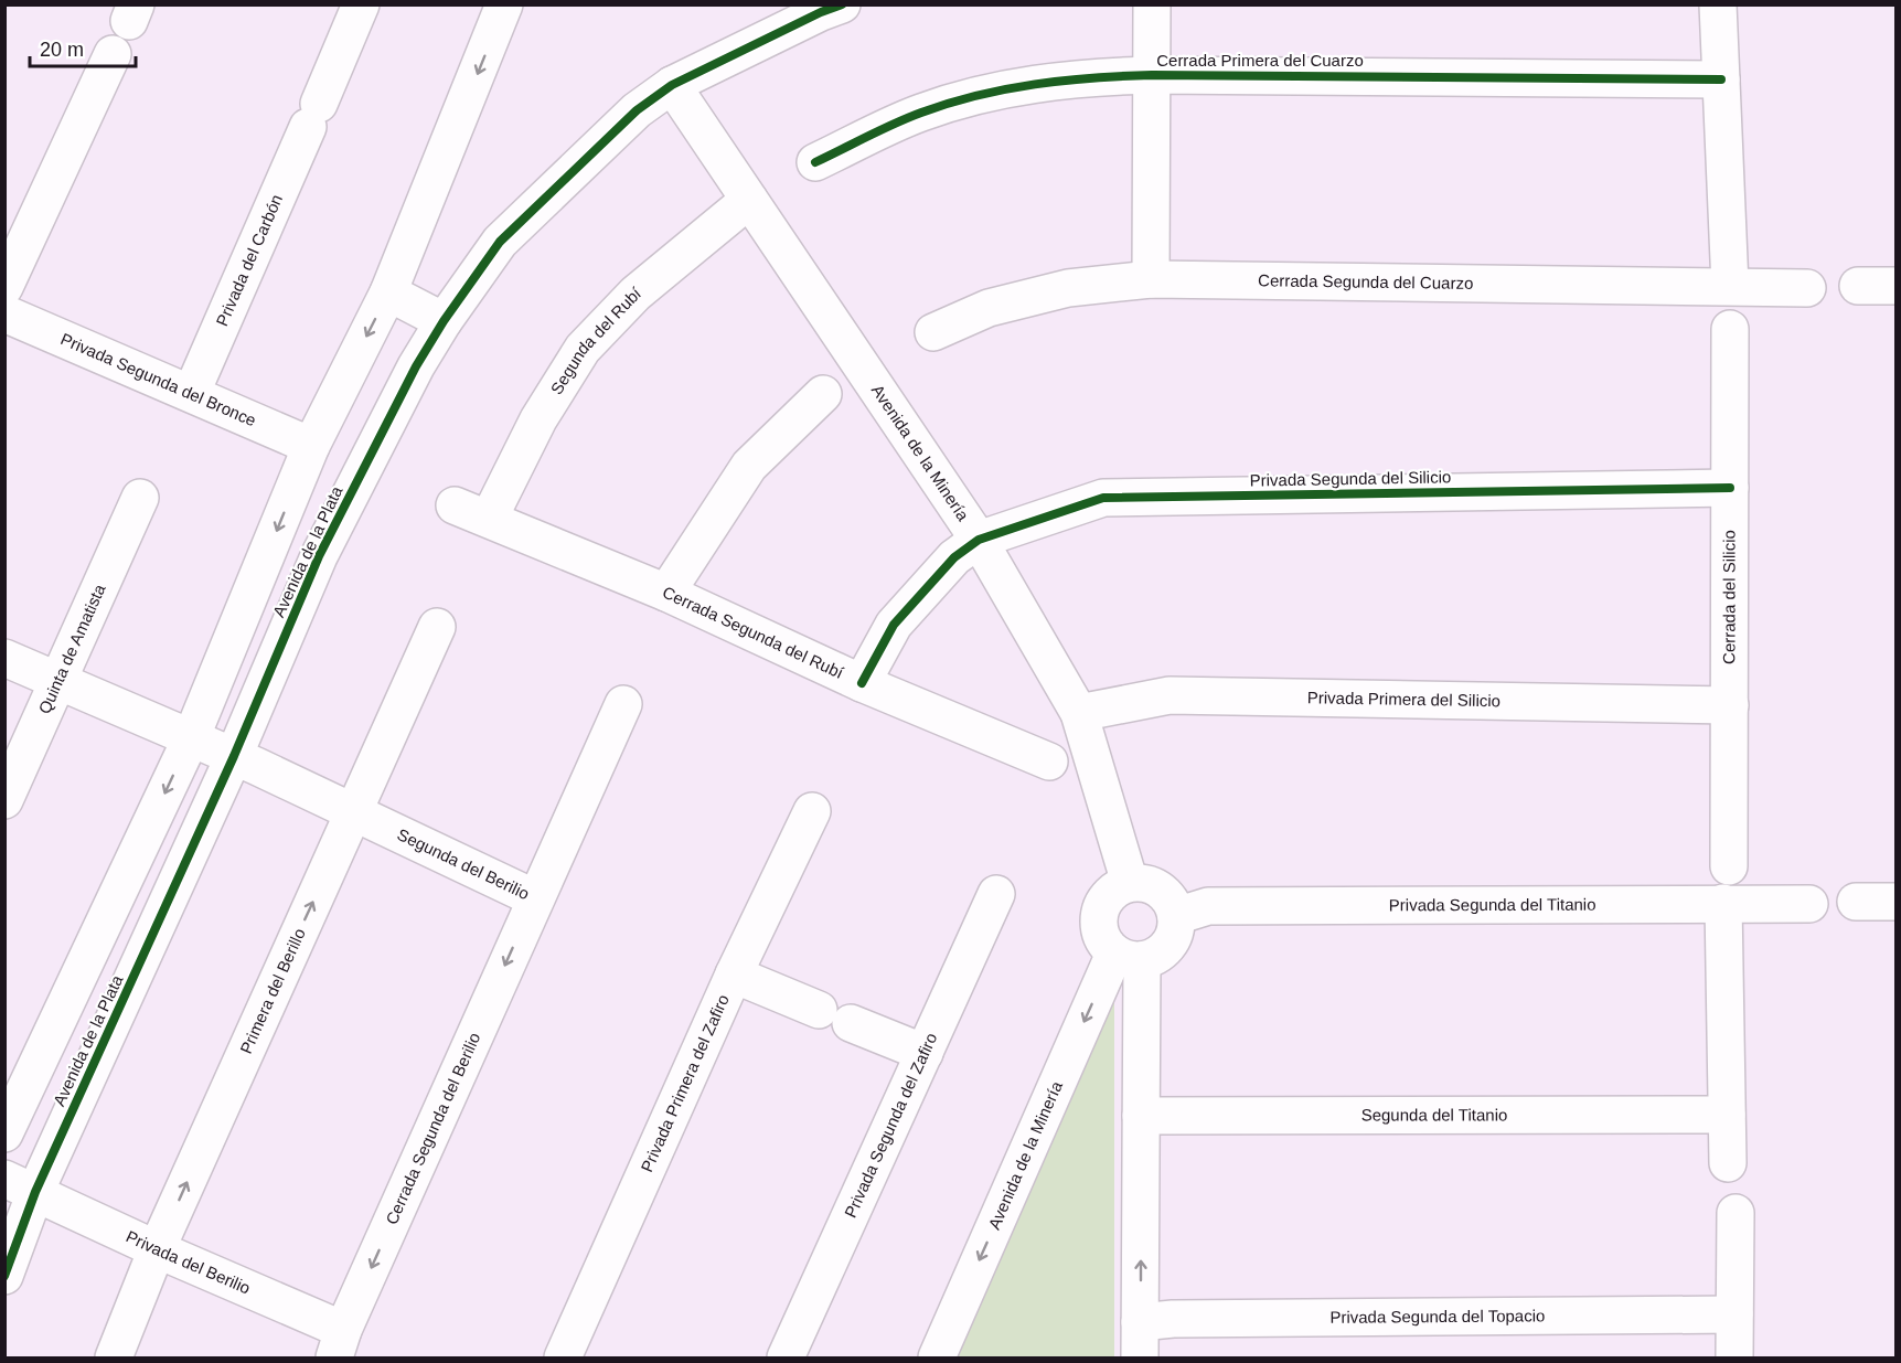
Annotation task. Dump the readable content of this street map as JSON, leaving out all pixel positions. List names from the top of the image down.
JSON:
{
  "streets": {
    "street": [
      "Cerrada Primera del Cuarzo",
      "Privada del Carbón",
      "Cerrada Segunda del Cuarzo",
      "Segunda del Rubí",
      "Privada Segunda del Bronce",
      "Avenida de la Minería",
      "Privada Segunda del Silicio",
      "Avenida de la Plata",
      "Cerrada del Silicio",
      "Cerrada Segunda del Rubí",
      "Quinta de Amatista",
      "Privada Primera del Silicio",
      "Segunda del Berilio",
      "Privada Segunda del Titanio",
      "Primera del Berillo",
      "Privada Primera del Zafiro",
      "Segunda del Titanio",
      "Privada Segunda del Zafiro",
      "Cerrada Segunda del Berilio",
      "Privada del Berilio",
      "Privada Segunda del Topacio"
    ]
  },
  "crossings": [
    ["Privada del Carbón", "Privada Segunda del Bronce"],
    ["Segunda del Rubí", "Avenida de la Minería"],
    ["Segunda del Rubí", "Cerrada Segunda del Rubí"],
    ["Privada Segunda del Bronce", "Avenida de la Plata"],
    ["Avenida de la Minería", "Privada Segunda del Silicio"],
    ["Avenida de la Minería", "Avenida de la Plata"],
    ["Avenida de la Minería", "Privada Primera del Silicio"],
    ["Avenida de la Minería", "Privada Segunda del Titanio"],
    ["Privada Segunda del Silicio", "Cerrada del Silicio"],
    ["Avenida de la Plata", "Segunda del Berilio"],
    ["Avenida de la Plata", "Privada del Berilio"],
    ["Cerrada del Silicio", "Privada Primera del Silicio"],
    ["Quinta de Amatista", "Segunda del Berilio"],
    ["Segunda del Berilio", "Primera del Berillo"],
    ["Segunda del Berilio", "Cerrada Segunda del Berilio"],
    ["Primera del Berillo", "Privada del Berilio"],
    ["Cerrada Segunda del Berilio", "Privada del Berilio"]
  ],
  "one_way": ["Primera del Berillo", "Cerrada Segunda del Berilio"],
  "scale_bar": "20 m"
}
